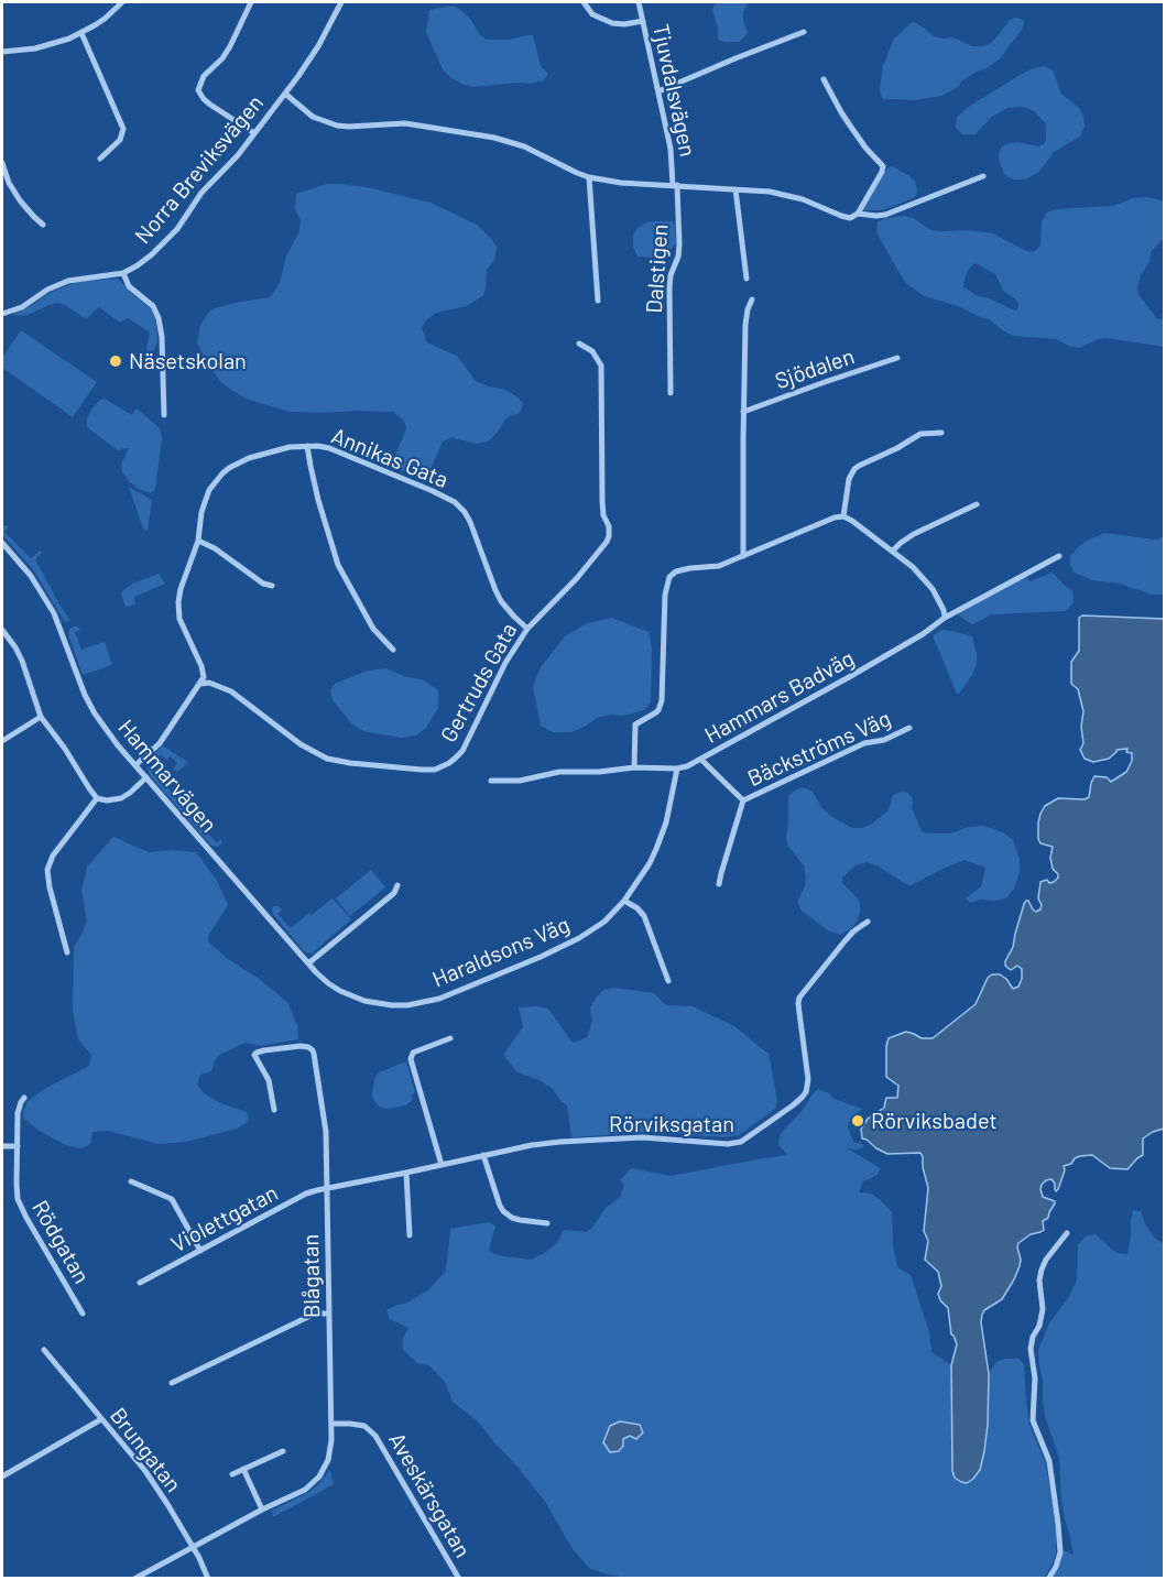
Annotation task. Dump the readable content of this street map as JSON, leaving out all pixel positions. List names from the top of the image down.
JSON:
{
  "streets": {
    "street": [
      "Tjuvdalsvägen",
      "Norra Breviksvägen",
      "Dalstigen",
      "Sjödalen",
      "Annikas Gata",
      "Gertruds Gata",
      "Hammars Badväg",
      "Bäckströms Väg",
      "Hammarvägen",
      "Haraldsons Väg",
      "Rörviksgatan",
      "Violettgatan",
      "Rödgatan",
      "Blågatan",
      "Brungatan",
      "Aveskärsgatan"
    ]
  },
  "crossings": [
    ["Tjuvdalsvägen", "Dalstigen"],
    ["Annikas Gata", "Gertruds Gata"],
    ["Hammars Badväg", "Bäckströms Väg"],
    ["Hammars Badväg", "Haraldsons Väg"],
    ["Hammarvägen", "Haraldsons Väg"],
    ["Rörviksgatan", "Violettgatan"],
    ["Rörviksgatan", "Blågatan"],
    ["Violettgatan", "Blågatan"],
    ["Blågatan", "Brungatan"],
    ["Blågatan", "Aveskärsgatan"]
  ],
  "places": ["Näsetskolan", "Rörviksbadet"]
}
